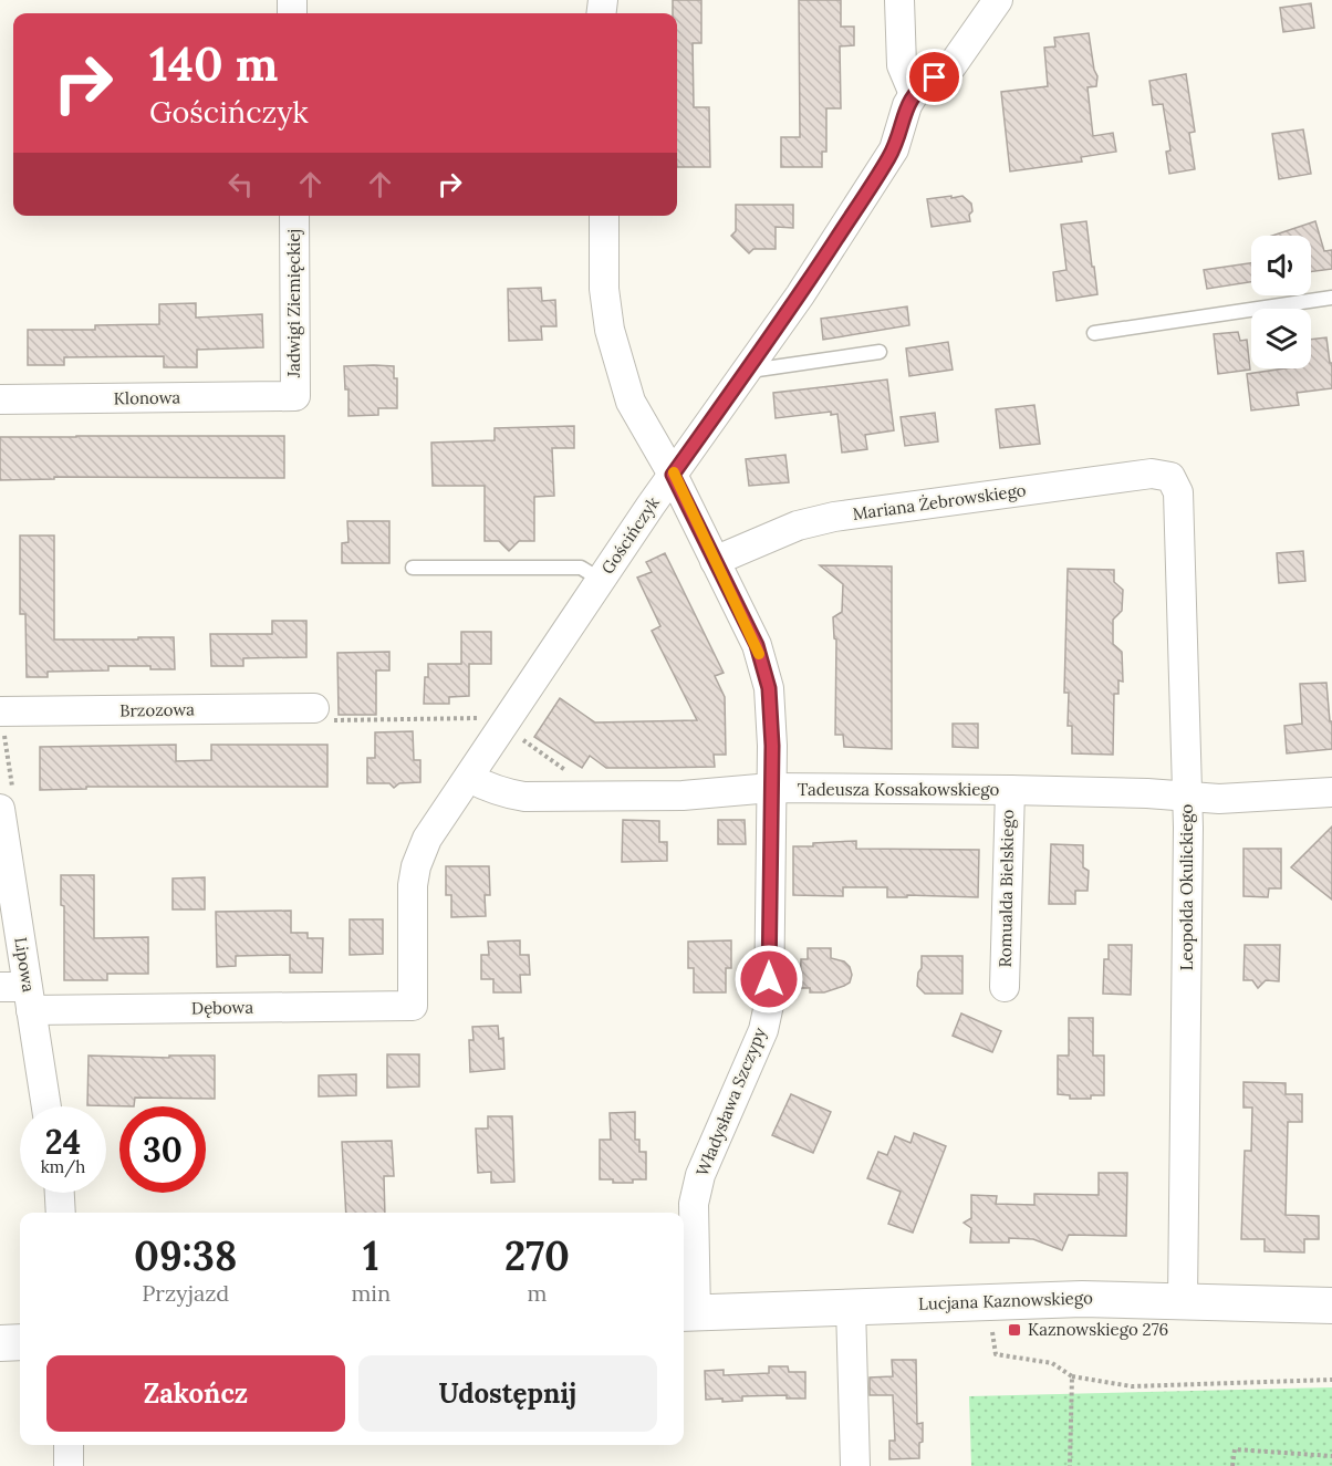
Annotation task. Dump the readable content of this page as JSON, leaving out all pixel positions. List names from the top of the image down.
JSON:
{
  "streets": {
    "street": [
      "Jadwigi Ziemięckiej",
      "Klonowa",
      "Mariana Żebrowskiego",
      "Gościńczyk",
      "Brzozowa",
      "Tadeusza Kossakowskiego",
      "Leopolda Okulickiego",
      "Romualda Bielskiego",
      "Lipowa",
      "Dębowa",
      "Władysława Szczypy",
      "Lucjana Kaznowskiego"
    ]
  },
  "crossings": [
    ["Jadwigi Ziemięckiej", "Klonowa"],
    ["Mariana Żebrowskiego", "Leopolda Okulickiego"],
    ["Mariana Żebrowskiego", "Władysława Szczypy"],
    ["Gościńczyk", "Tadeusza Kossakowskiego"],
    ["Gościńczyk", "Dębowa"],
    ["Gościńczyk", "Władysława Szczypy"],
    ["Tadeusza Kossakowskiego", "Leopolda Okulickiego"],
    ["Tadeusza Kossakowskiego", "Romualda Bielskiego"],
    ["Tadeusza Kossakowskiego", "Władysława Szczypy"],
    ["Leopolda Okulickiego", "Lucjana Kaznowskiego"],
    ["Lipowa", "Dębowa"],
    ["Władysława Szczypy", "Lucjana Kaznowskiego"]
  ],
  "places": {
    "transit": ["Kaznowskiego 276"]
  },
  "page": {
    "turn": ["140 m", "Gościńczyk"],
    "speed": "24 km/h",
    "limit": "30",
    "eta": [
      "09:38",
      "Przyjazd",
      "1",
      "min",
      "270",
      "m"
    ],
    "buttons": ["Zakończ", "Udostępnij"]
  }
}
